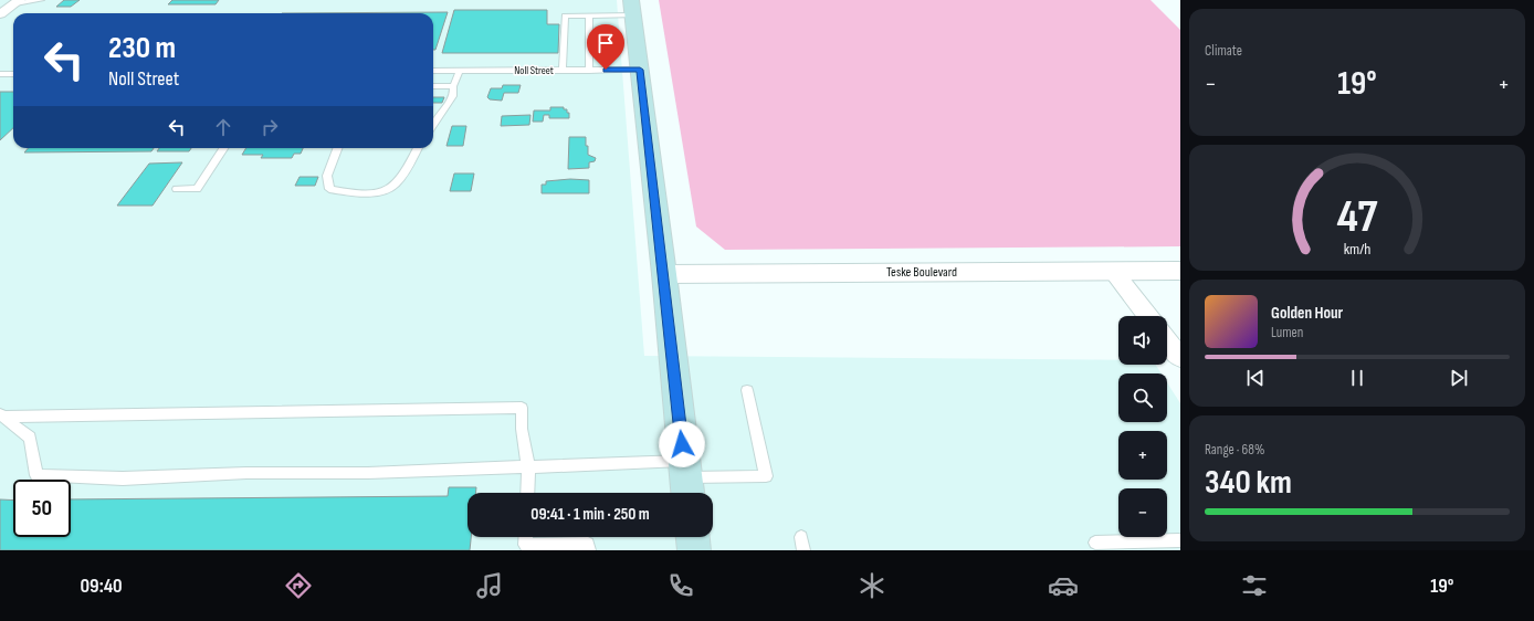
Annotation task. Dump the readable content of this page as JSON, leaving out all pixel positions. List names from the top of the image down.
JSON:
{
  "streets": {
    "street": ["Teske Boulevard"],
    "lane": ["Noll Street"]
  },
  "page": {
    "tile": [
      "Climate",
      ["Range · 68%", "340 km"]
    ],
    "turn": ["230 m", "Noll Street"],
    "heat": ["−", "19°", "+"],
    "song": ["Golden Hour", "Lumen"],
    "map_buttons": ["+", "−"],
    "limit": "50",
    "trip": "09:41 · 1 min · 250 m",
    "tabs": ["09:40", "19°"],
    "gauge": ["47", "km/h"]
  }
}
